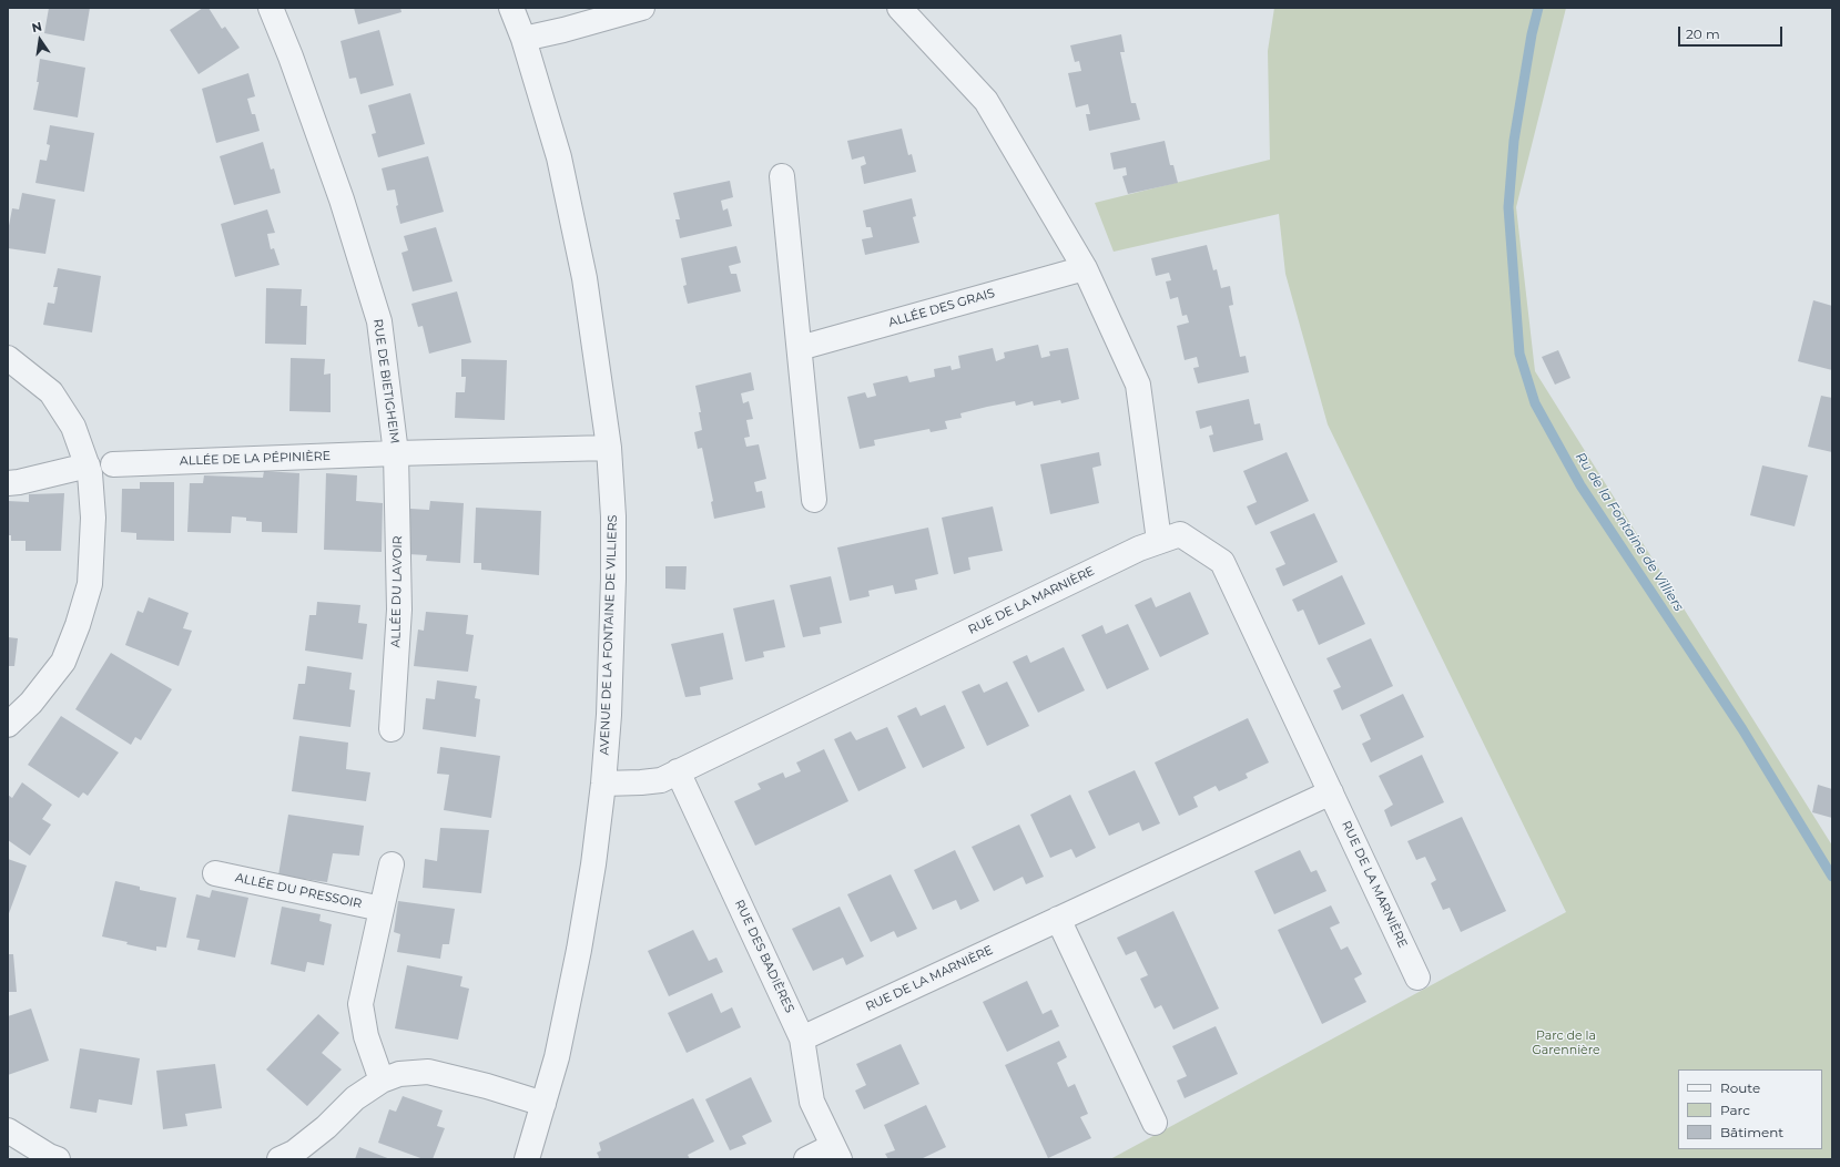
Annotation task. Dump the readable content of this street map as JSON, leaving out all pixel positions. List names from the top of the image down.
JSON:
{
  "streets": {
    "street": [
      "ALLÉE DES GRAIS",
      "RUE DE BIETIGHEIM",
      "ALLÉE DE LA PÉPINIÈRE",
      "ALLÉE DU LAVOIR",
      "RUE DE LA MARNIÈRE",
      "AVENUE DE LA FONTAINE DE VILLIERS",
      "ALLÉE DU PRESSOIR",
      "RUE DES BADIÈRES"
    ]
  },
  "crossings": [
    ["RUE DE BIETIGHEIM", "ALLÉE DE LA PÉPINIÈRE"],
    ["RUE DE BIETIGHEIM", "ALLÉE DU LAVOIR"],
    ["RUE DE BIETIGHEIM", "AVENUE DE LA FONTAINE DE VILLIERS"],
    ["ALLÉE DE LA PÉPINIÈRE", "ALLÉE DU LAVOIR"],
    ["RUE DE LA MARNIÈRE", "AVENUE DE LA FONTAINE DE VILLIERS"],
    ["RUE DE LA MARNIÈRE", "RUE DES BADIÈRES"]
  ],
  "water": ["Ru de la Fontaine de Villiers"],
  "parks": ["Parc de la Garennière"],
  "legend": ["Route", "Parc", "Bâtiment"],
  "scale_bar": "20 m",
  "north": "top"
}
